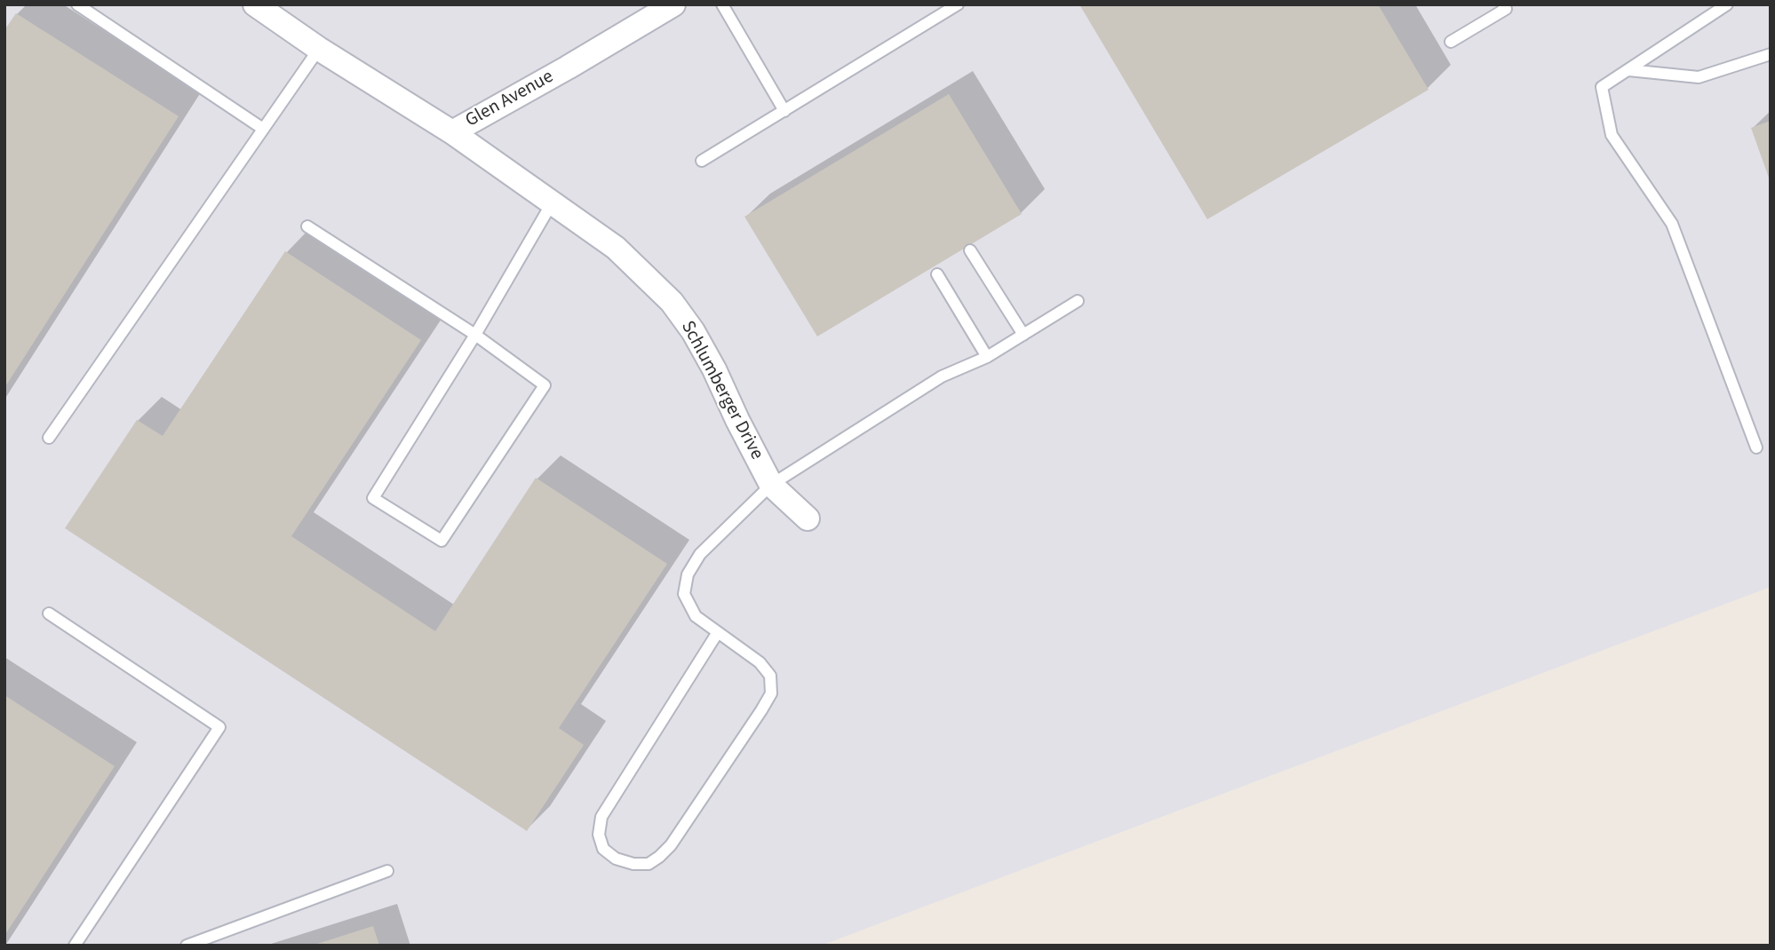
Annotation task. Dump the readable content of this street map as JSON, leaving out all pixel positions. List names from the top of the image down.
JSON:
{
  "streets": {
    "street": ["Glen Avenue", "Schlumberger Drive"]
  },
  "crossings": [
    ["Glen Avenue", "Schlumberger Drive"]
  ]
}
